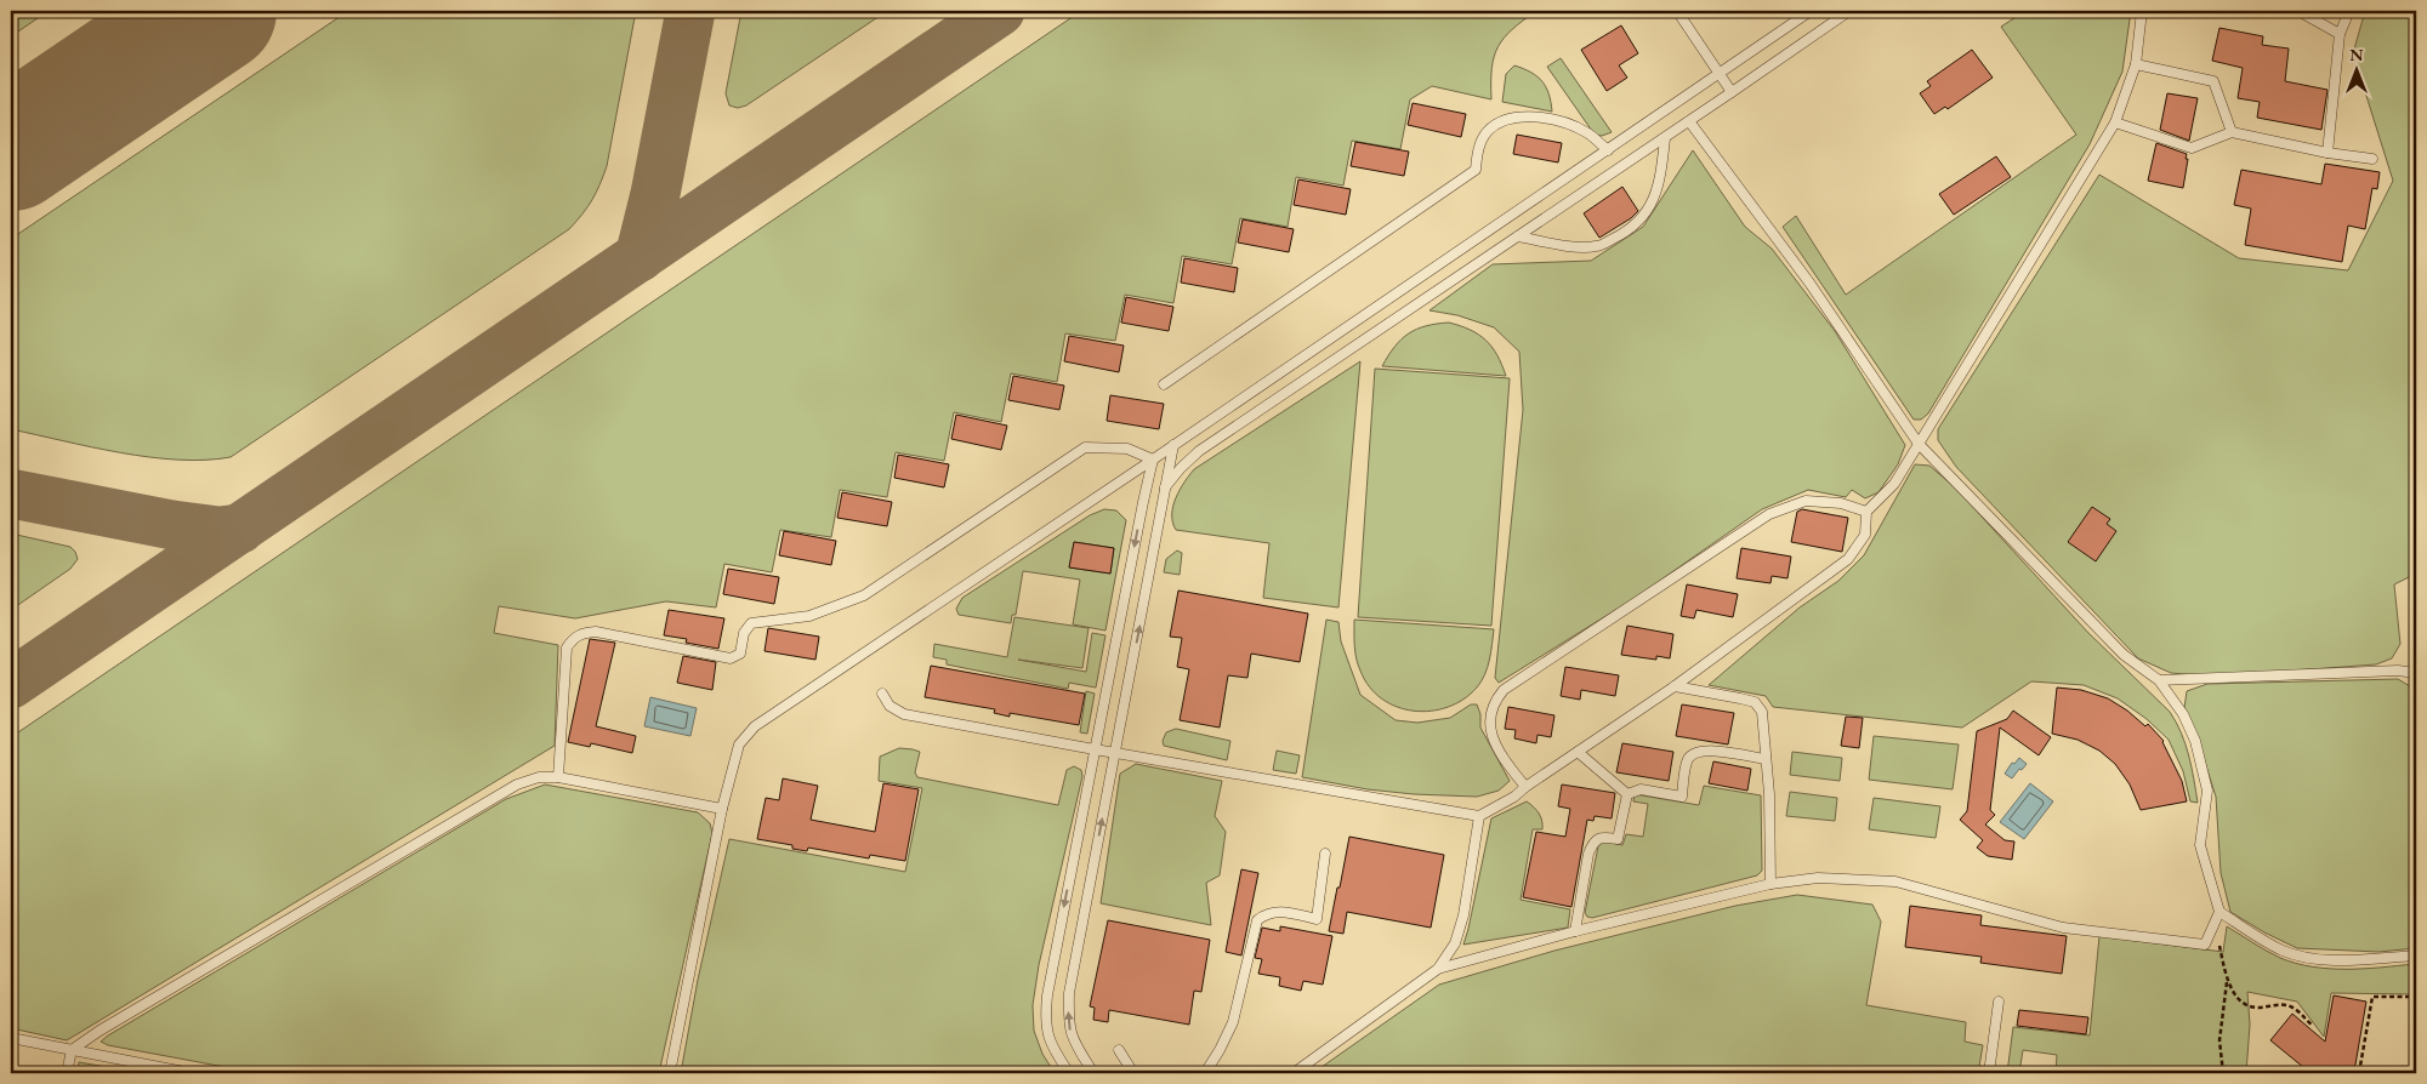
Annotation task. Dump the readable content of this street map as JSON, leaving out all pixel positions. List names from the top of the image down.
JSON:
{
  "north": "top"
}
